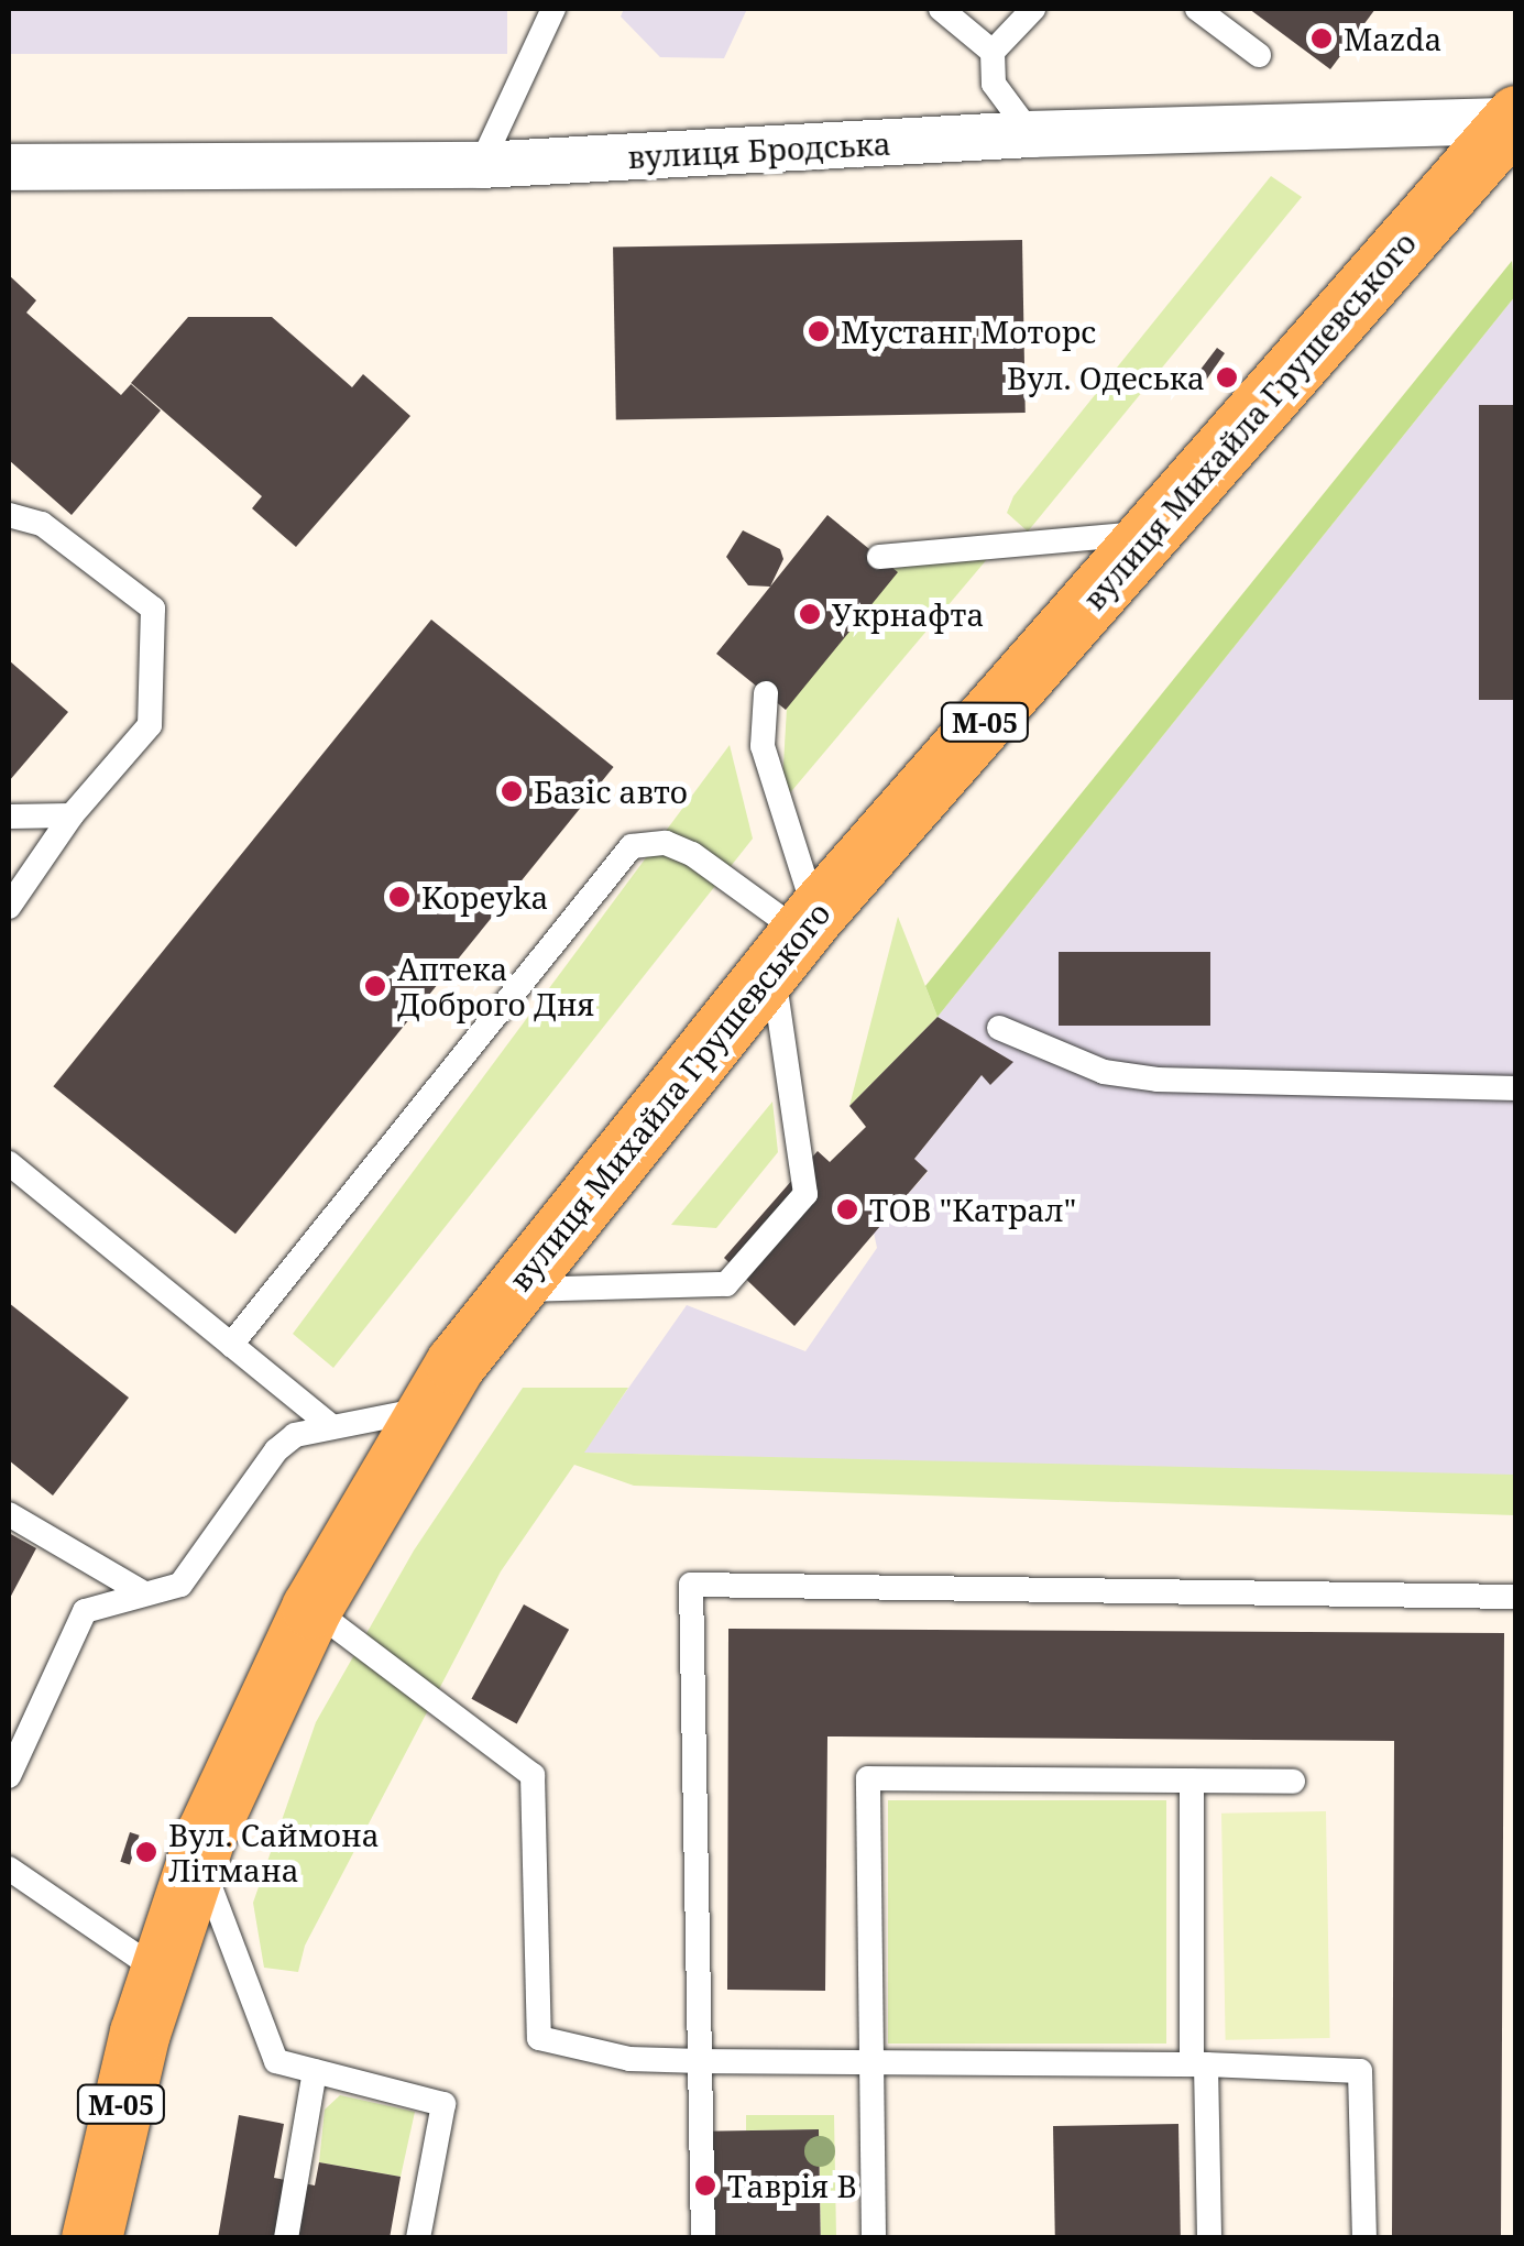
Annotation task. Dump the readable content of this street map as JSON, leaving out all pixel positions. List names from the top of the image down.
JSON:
{
  "streets": {
    "main road": ["вулиця Михайла Грушевського", "М-05"],
    "street": ["вулиця Бродська"]
  },
  "crossings": [
    ["вулиця Бродська", "вулиця Михайла Грушевського"]
  ],
  "places": [
    "Mazda",
    "Мустанг Моторс",
    "Вул. Одеська",
    "Укрнафта",
    "Базіс авто",
    "Kopeyka",
    "Аптека Доброго Дня",
    "ТОВ \"Катрал\"",
    "Вул. Саймона Літмана",
    "Таврія В"
  ]
}
